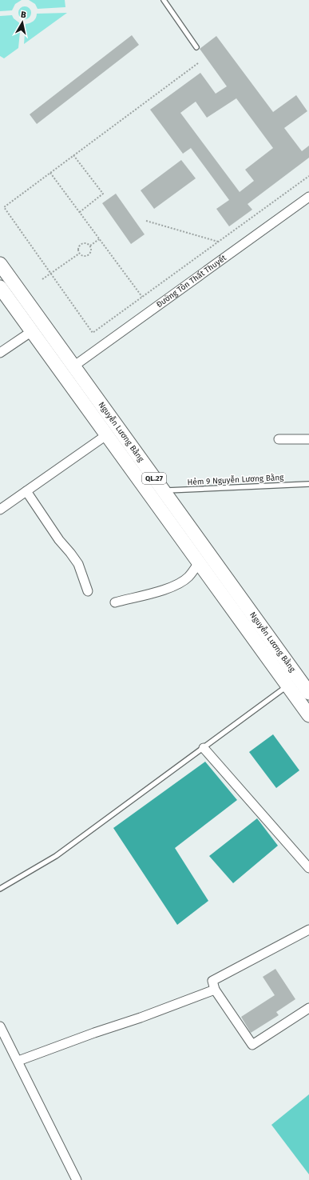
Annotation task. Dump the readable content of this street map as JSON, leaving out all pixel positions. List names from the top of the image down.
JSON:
{
  "streets": {
    "main road": ["Nguyễn Lương Bằng", "QL.27"],
    "street": ["Đường Tôn Thất Thuyết"],
    "lane": ["Hẻm 9 Nguyễn Lương Bằng"]
  },
  "crossings": [
    ["Đường Tôn Thất Thuyết", "Nguyễn Lương Bằng"],
    ["Nguyễn Lương Bằng", "Hẻm 9 Nguyễn Lương Bằng"]
  ],
  "north": "top"
}
